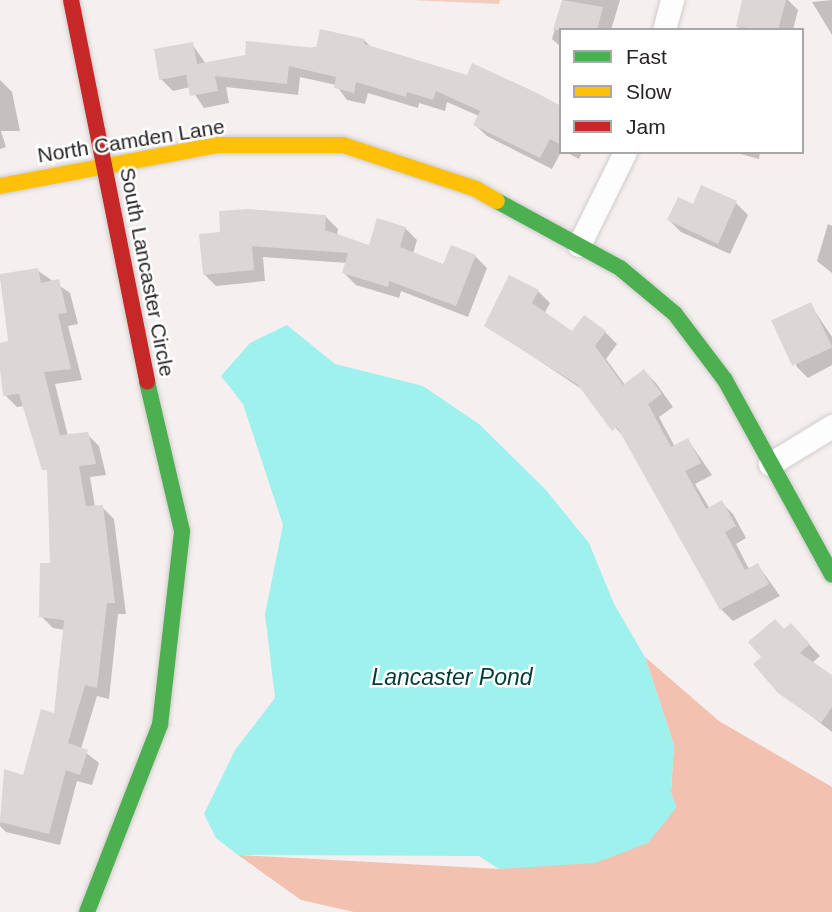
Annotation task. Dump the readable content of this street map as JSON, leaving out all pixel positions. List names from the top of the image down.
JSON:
{
  "streets": {
    "street": ["North Camden Lane", "South Lancaster Circle"]
  },
  "crossings": [
    ["North Camden Lane", "South Lancaster Circle"]
  ],
  "water": ["Lancaster Pond"],
  "legend": ["Fast", "Slow", "Jam"]
}
